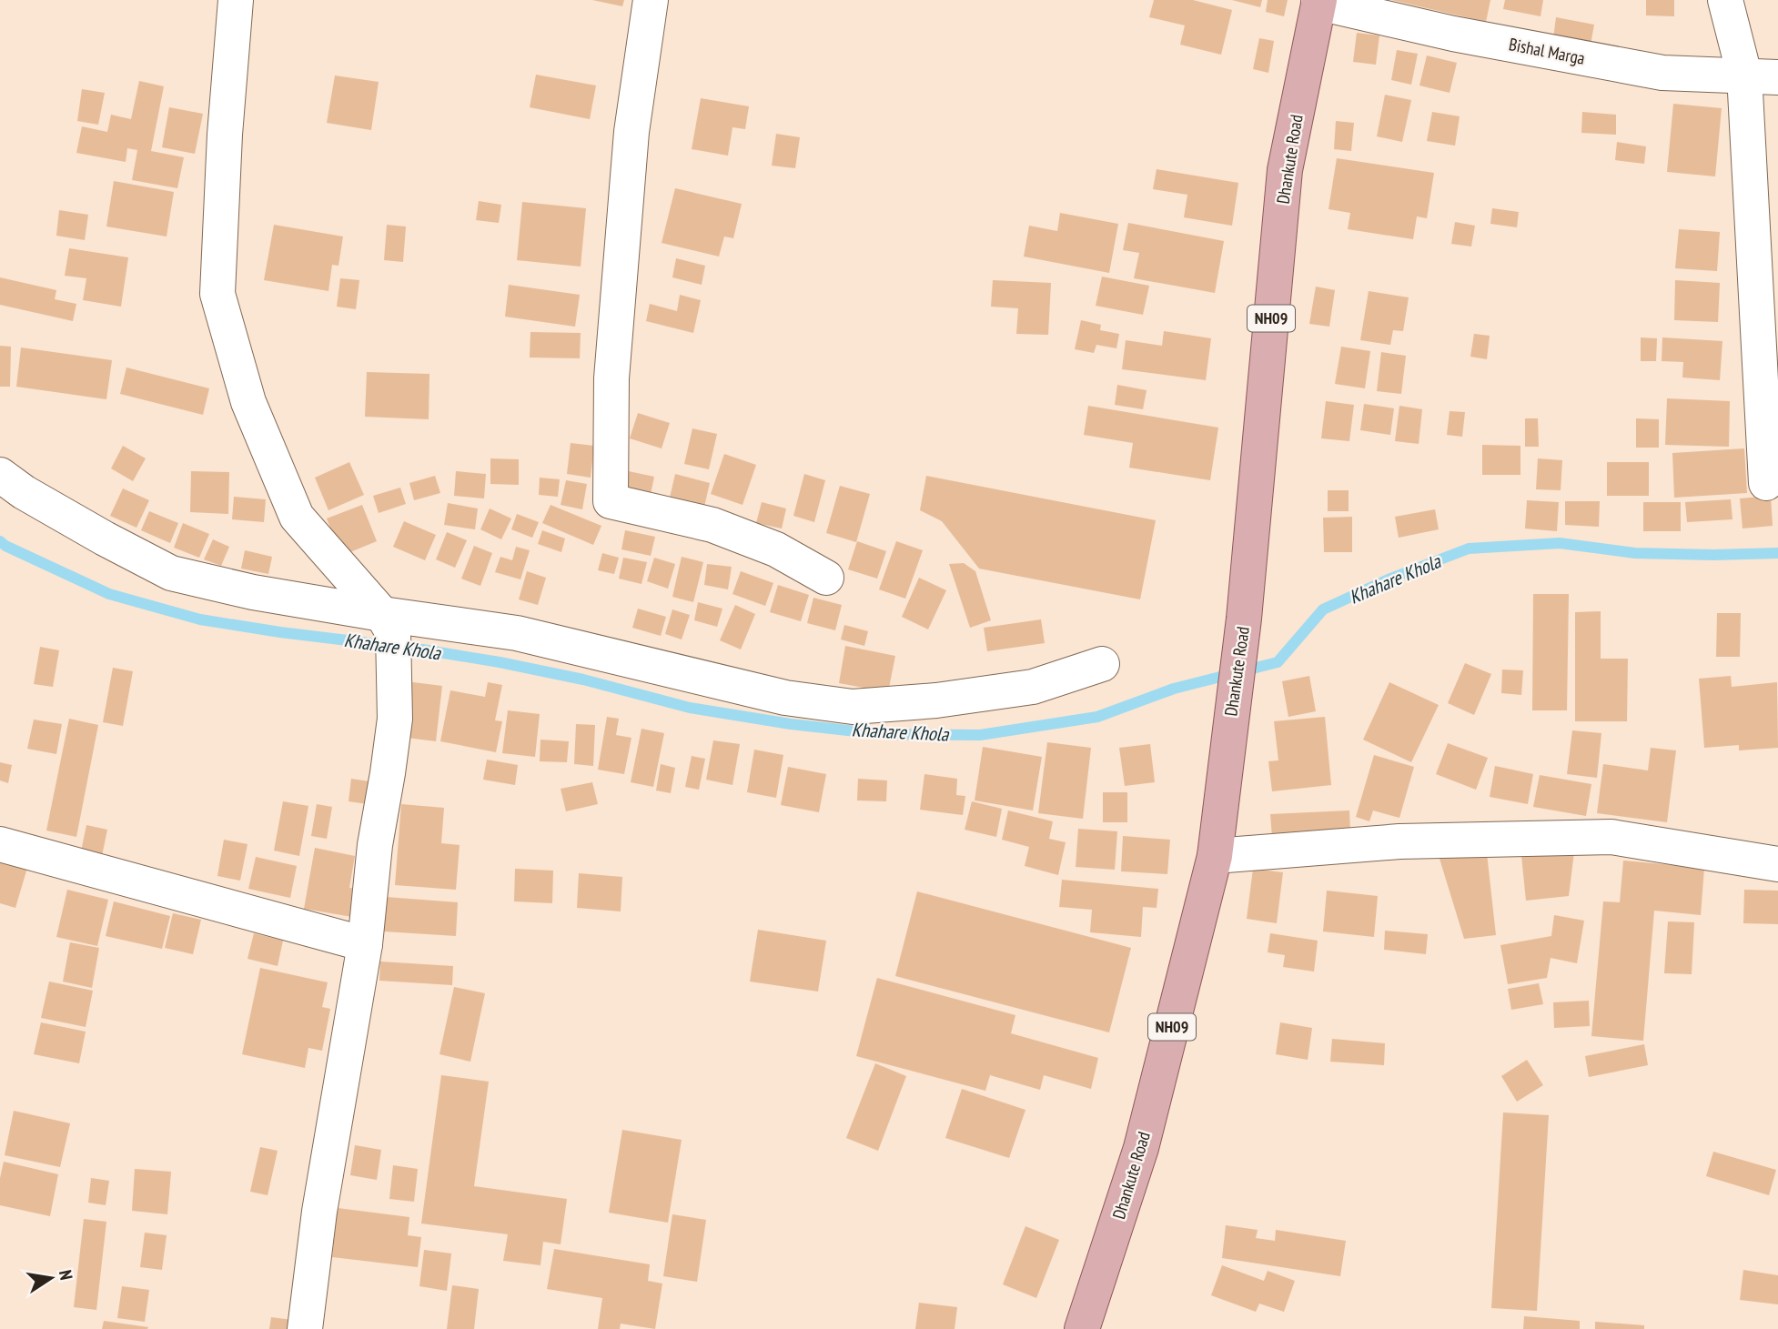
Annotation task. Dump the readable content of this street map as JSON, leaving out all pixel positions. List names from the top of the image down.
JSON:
{
  "streets": {
    "main road": ["Dhankute Road", "NH09"],
    "street": ["Bishal Marga"]
  },
  "crossings": [
    ["Bishal Marga", "Dhankute Road"]
  ],
  "water": ["Khahare Khola"],
  "north": "right"
}
